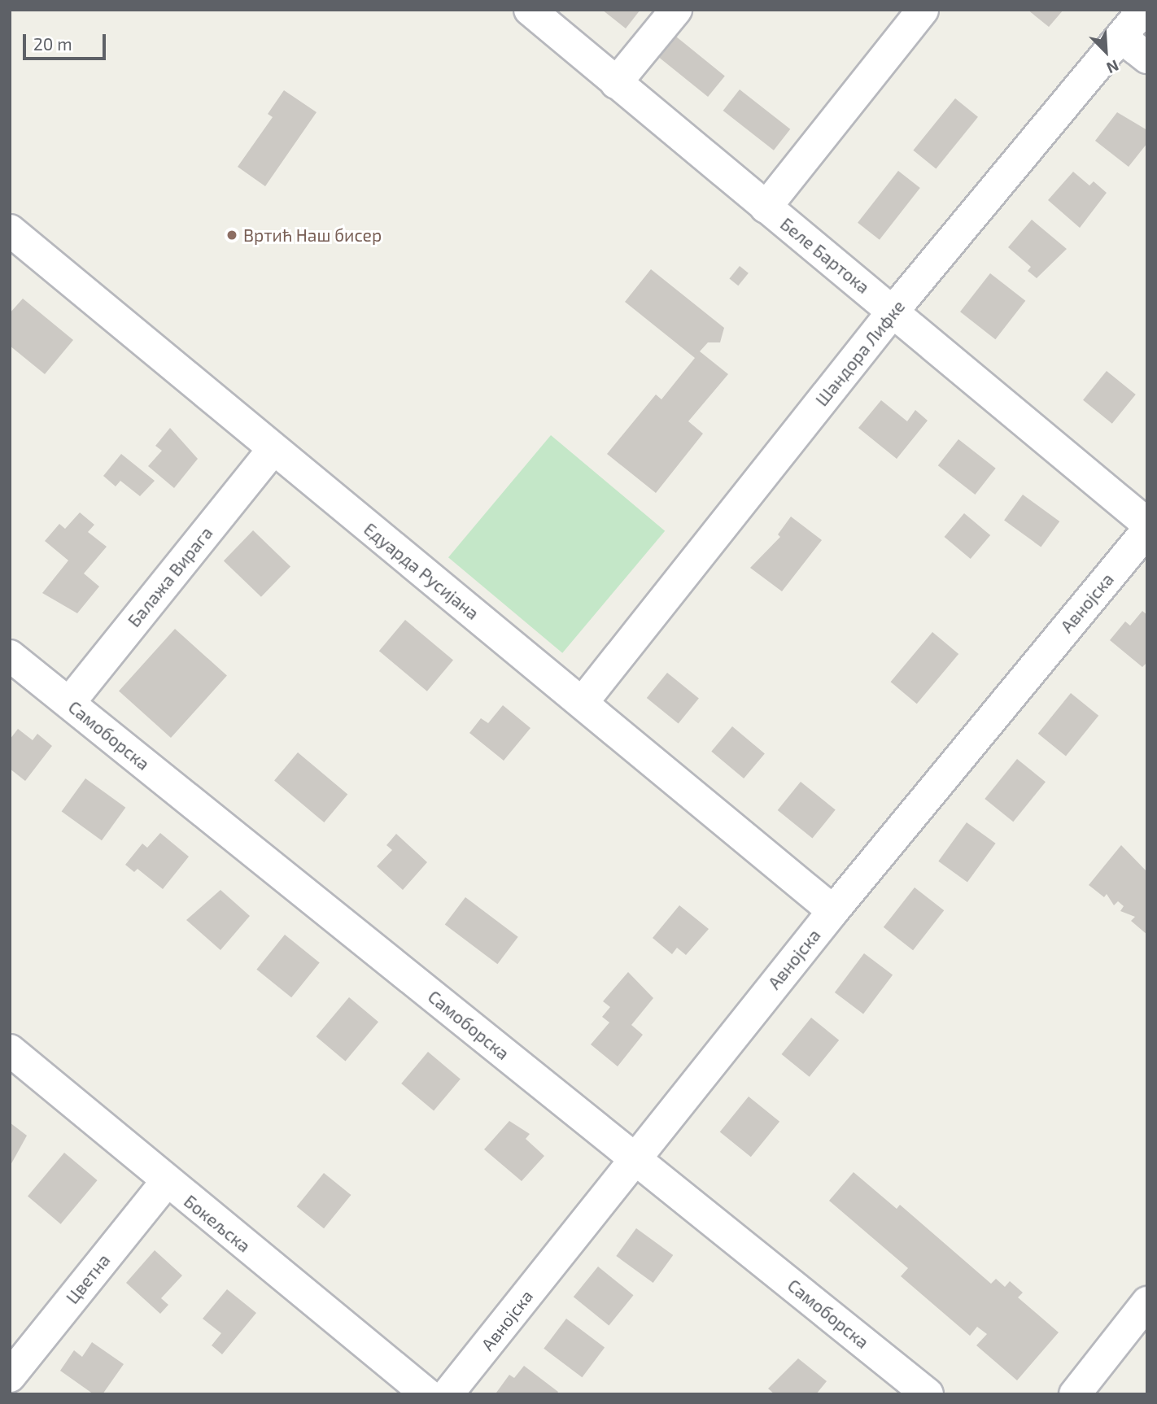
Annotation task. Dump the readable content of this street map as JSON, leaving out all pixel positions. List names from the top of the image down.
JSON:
{
  "streets": {
    "street": [
      "Беле Бартока",
      "Шандора Лифке",
      "Едуарда Русијана",
      "Балажа Вирага",
      "Авнојска",
      "Самоборска",
      "Бокељска",
      "Цветна"
    ]
  },
  "crossings": [
    ["Беле Бартока", "Шандора Лифке"],
    ["Шандора Лифке", "Едуарда Русијана"],
    ["Едуарда Русијана", "Балажа Вирага"],
    ["Едуарда Русијана", "Авнојска"],
    ["Балажа Вирага", "Самоборска"],
    ["Авнојска", "Самоборска"],
    ["Бокељска", "Цветна"]
  ],
  "places": ["Вртић Наш бисер"],
  "scale_bar": "20 m",
  "north": "bottom right"
}
